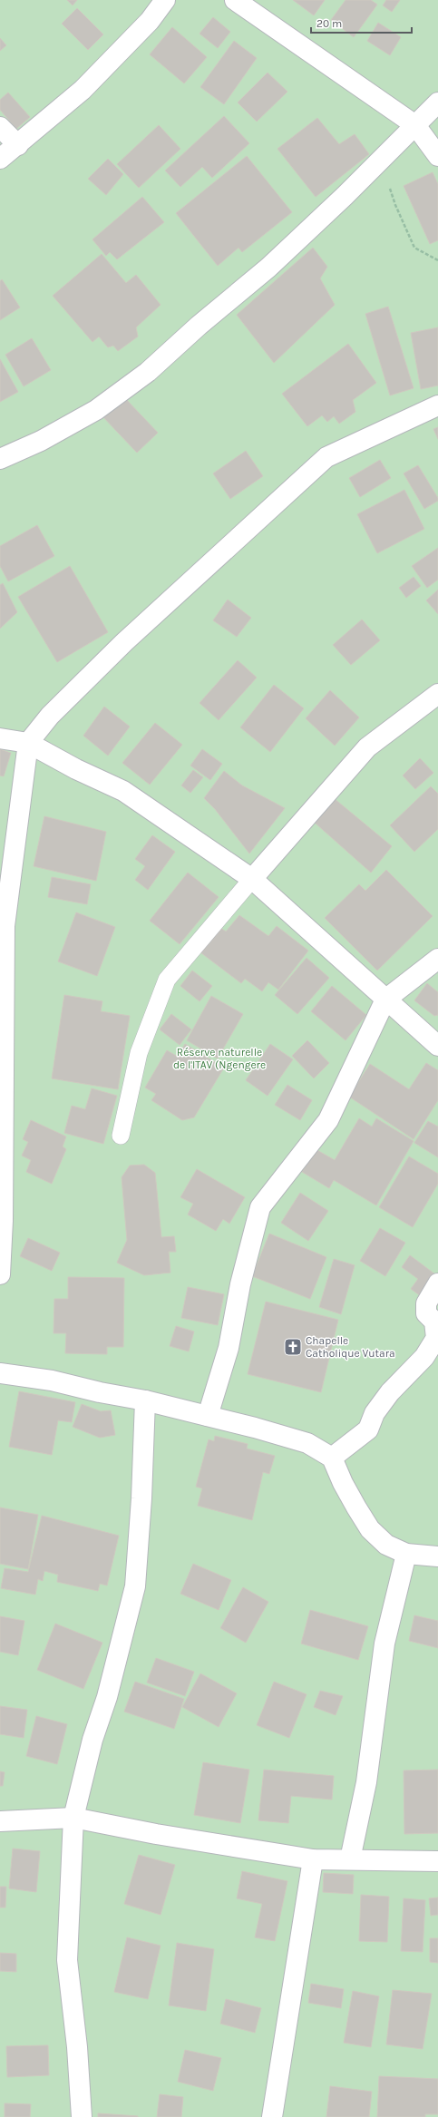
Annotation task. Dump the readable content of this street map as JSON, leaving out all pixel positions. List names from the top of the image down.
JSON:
{
  "parks": ["Réserve naturelle de l'ITAV (Ngengere"],
  "places": {
    "church": ["Chapelle Catholique Vutara"]
  },
  "scale_bar": "20 m"
}
